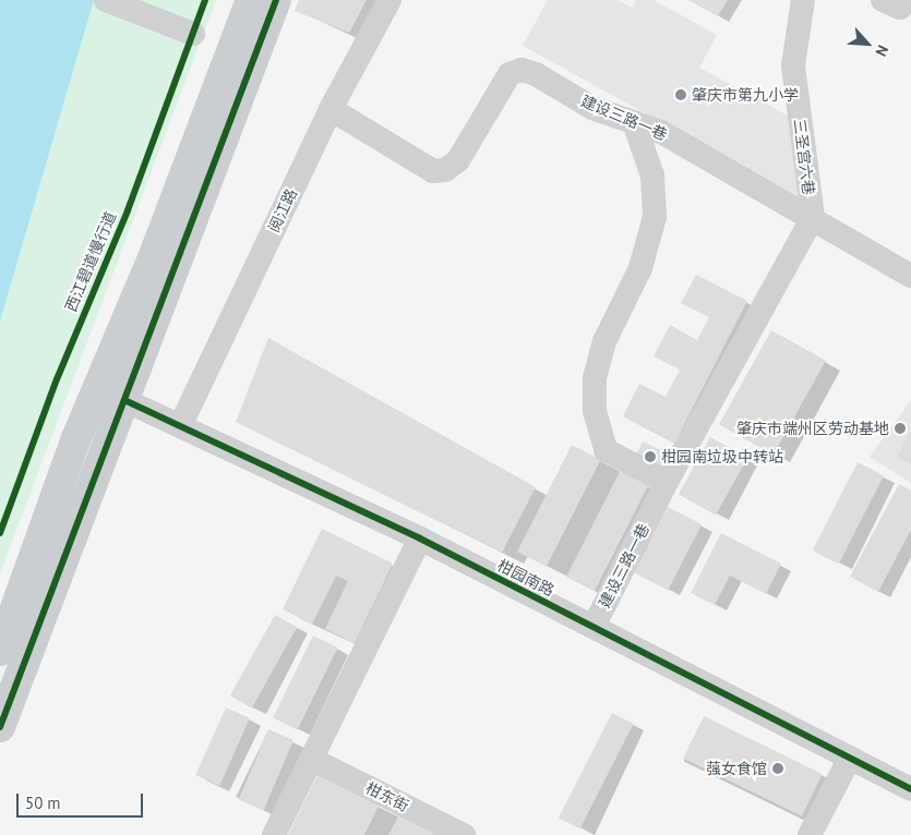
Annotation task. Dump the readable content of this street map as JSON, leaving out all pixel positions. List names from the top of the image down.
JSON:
{
  "streets": {
    "street": [
      "建设三路一巷",
      "三圣宫六巷",
      "阅江路",
      "柑园南路",
      "柑东街"
    ],
    "cycle path": ["西江碧道慢行道"]
  },
  "crossings": [
    ["建设三路一巷", "三圣宫六巷"],
    ["建设三路一巷", "阅江路"],
    ["建设三路一巷", "柑园南路"],
    ["阅江路", "柑园南路"]
  ],
  "places": [
    "肇庆市第九小学",
    "肇庆市端州区劳动基地",
    "柑园南垃圾中转站",
    "蔃女食馆"
  ],
  "scale_bar": "50 m",
  "north": "bottom right"
}
